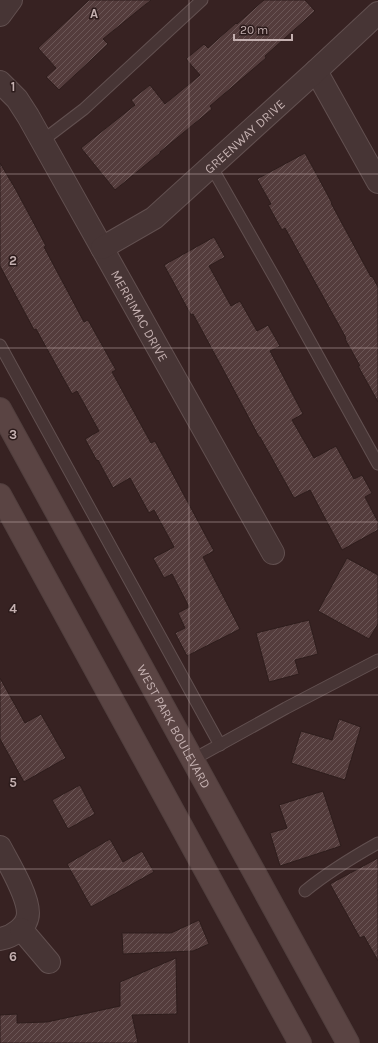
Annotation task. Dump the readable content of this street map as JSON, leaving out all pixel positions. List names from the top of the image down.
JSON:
{
  "streets": {
    "main road": ["WEST PARK BOULEVARD"],
    "street": ["GREENWAY DRIVE", "MERRIMAC DRIVE"]
  },
  "crossings": [
    ["GREENWAY DRIVE", "MERRIMAC DRIVE"]
  ],
  "scale_bar": "20 m",
  "grid": {
    "columns": ["A"],
    "rows": [
      "1",
      "2",
      "3",
      "4",
      "5",
      "6"
    ]
  }
}
